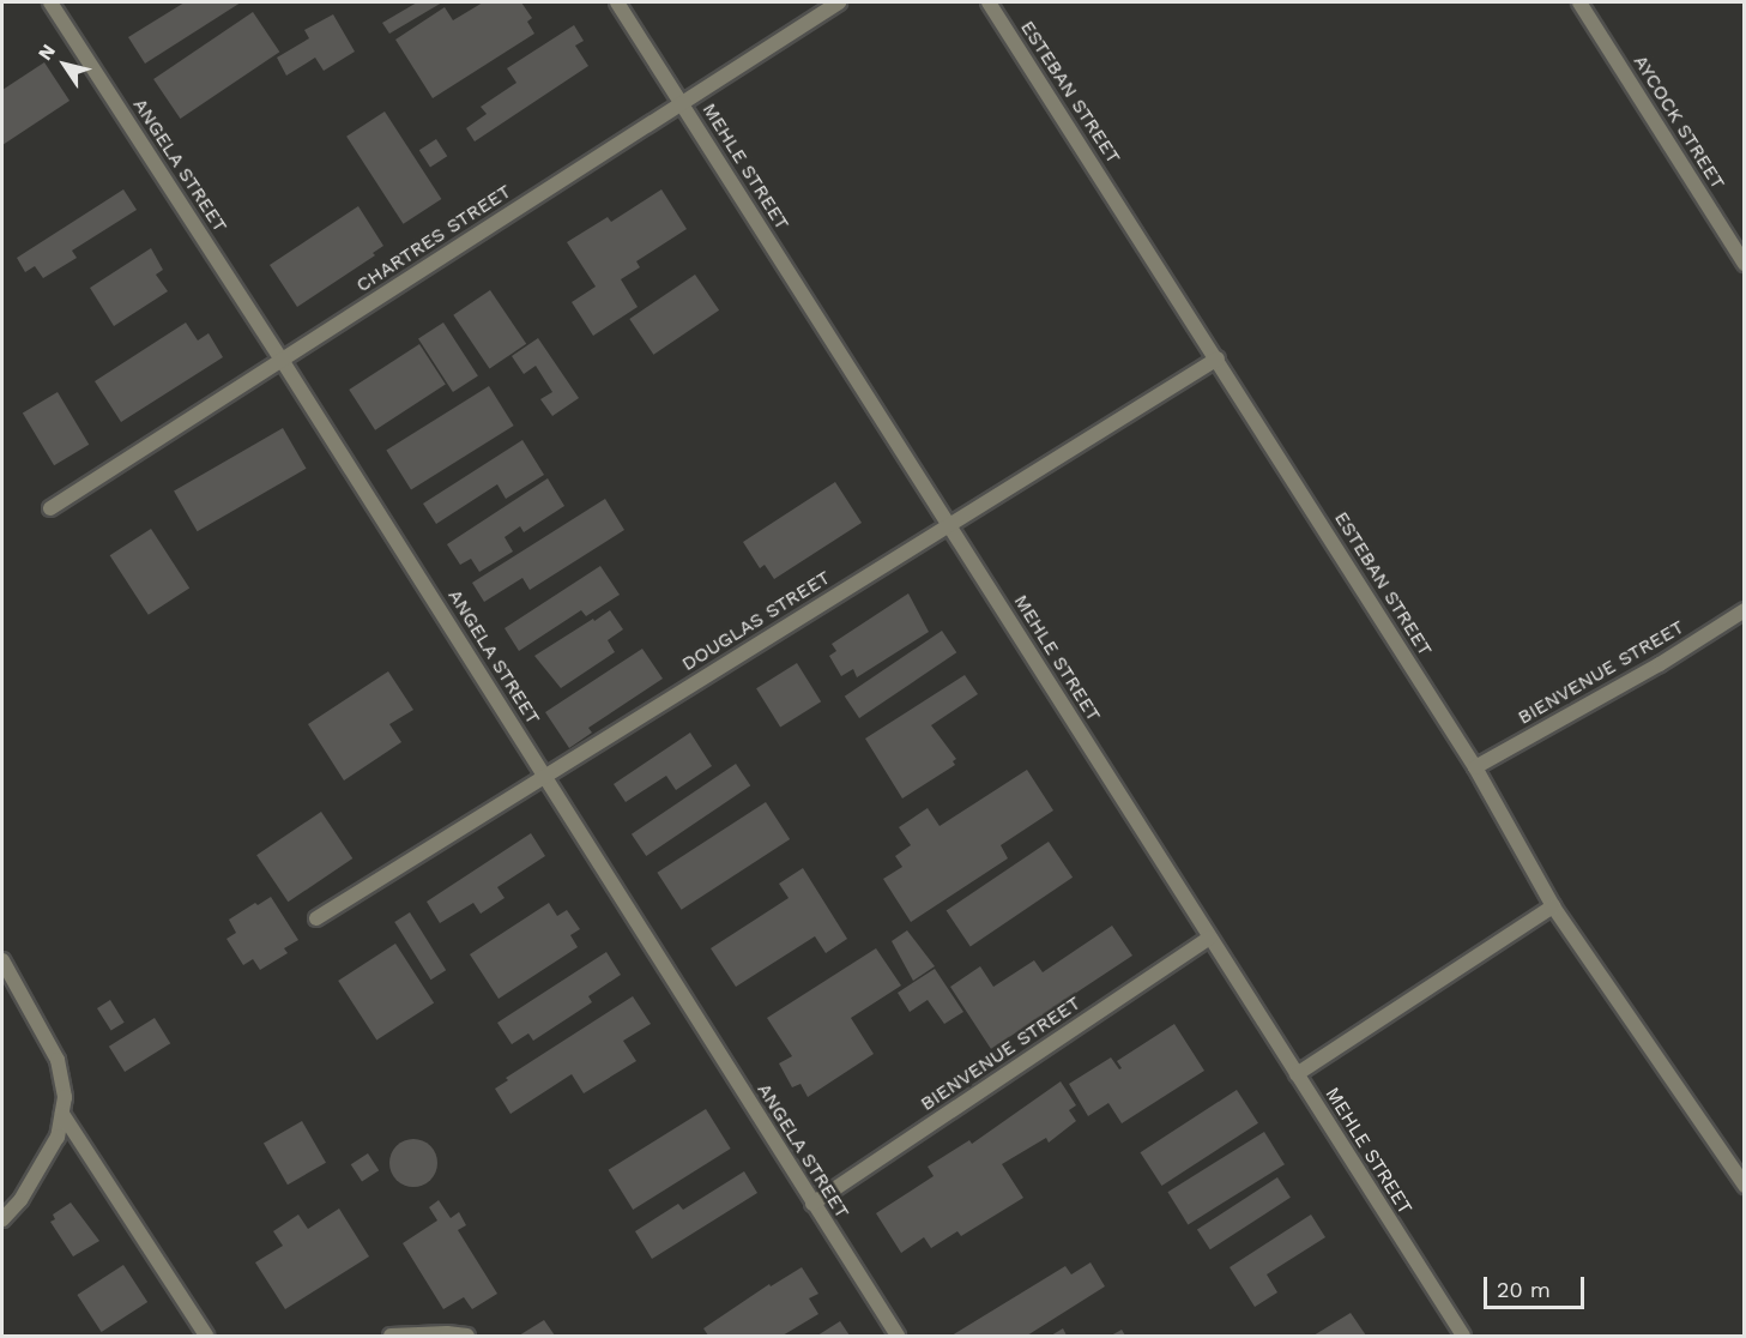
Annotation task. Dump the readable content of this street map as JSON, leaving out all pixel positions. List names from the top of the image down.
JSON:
{
  "streets": {
    "street": [
      "ESTEBAN STREET",
      "AYCOCK STREET",
      "ANGELA STREET",
      "MEHLE STREET",
      "CHARTRES STREET",
      "DOUGLAS STREET",
      "BIENVENUE STREET"
    ]
  },
  "crossings": [
    ["ESTEBAN STREET", "DOUGLAS STREET"],
    ["ESTEBAN STREET", "BIENVENUE STREET"],
    ["ANGELA STREET", "CHARTRES STREET"],
    ["ANGELA STREET", "DOUGLAS STREET"],
    ["ANGELA STREET", "BIENVENUE STREET"],
    ["MEHLE STREET", "CHARTRES STREET"],
    ["MEHLE STREET", "DOUGLAS STREET"],
    ["MEHLE STREET", "BIENVENUE STREET"]
  ],
  "scale_bar": "20 m",
  "north": "top left"
}
